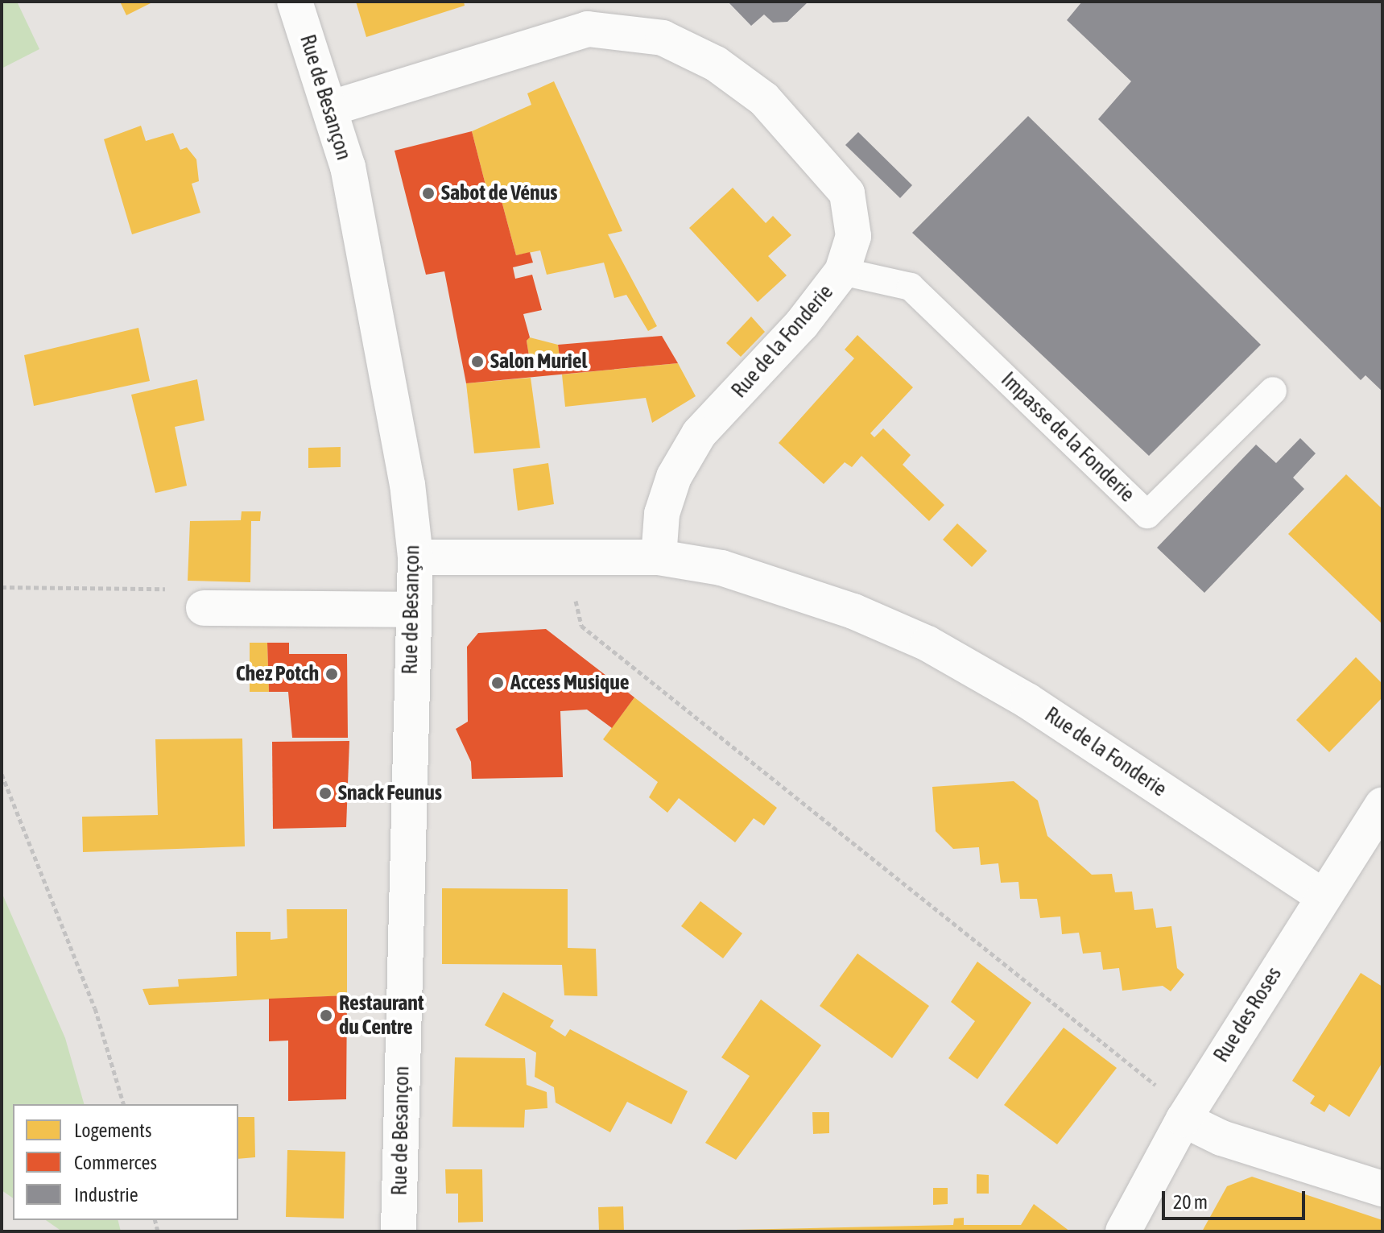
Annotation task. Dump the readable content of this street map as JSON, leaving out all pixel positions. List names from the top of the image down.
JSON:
{
  "streets": {
    "street": ["Rue de Besançon", "Rue de la Fonderie", "Rue des Roses"],
    "lane": ["Impasse de la Fonderie"]
  },
  "crossings": [
    ["Rue de Besançon", "Rue de la Fonderie"],
    ["Rue de la Fonderie", "Impasse de la Fonderie"],
    ["Rue de la Fonderie", "Rue des Roses"]
  ],
  "places": [
    "Sabot de Vénus",
    "Salon Muriel",
    "Chez Potch",
    "Access Musique",
    "Snack Feunus",
    "Restaurant du Centre"
  ],
  "legend": ["Logements", "Commerces", "Industrie"],
  "scale_bar": "20 m"
}
